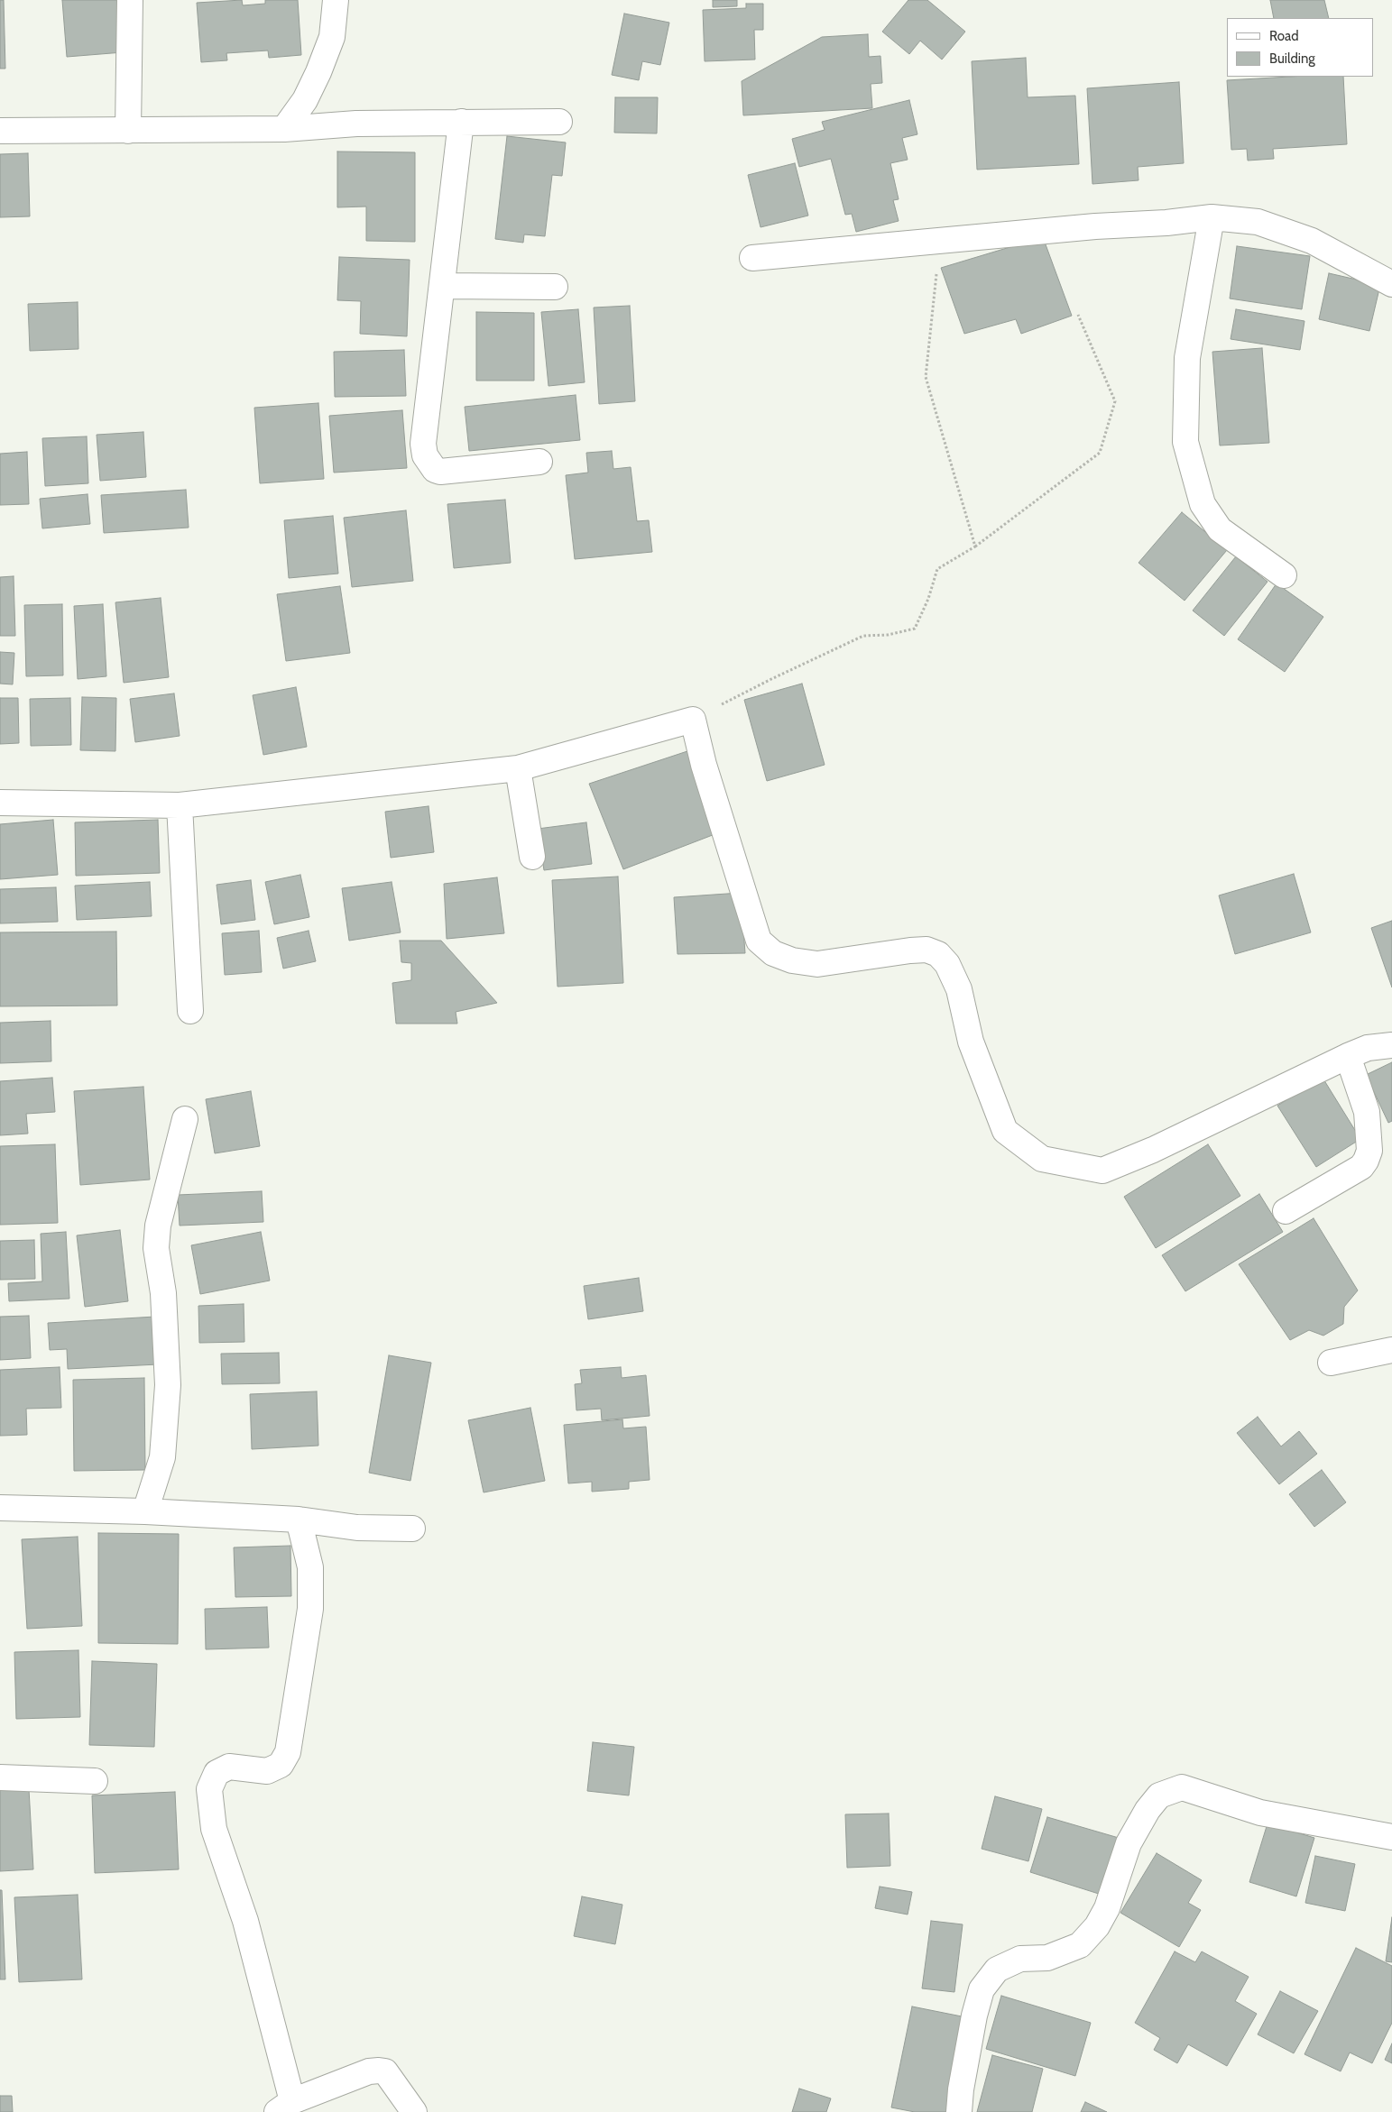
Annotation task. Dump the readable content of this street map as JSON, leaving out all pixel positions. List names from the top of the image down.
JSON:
{
  "legend": ["Road", "Building"]
}
